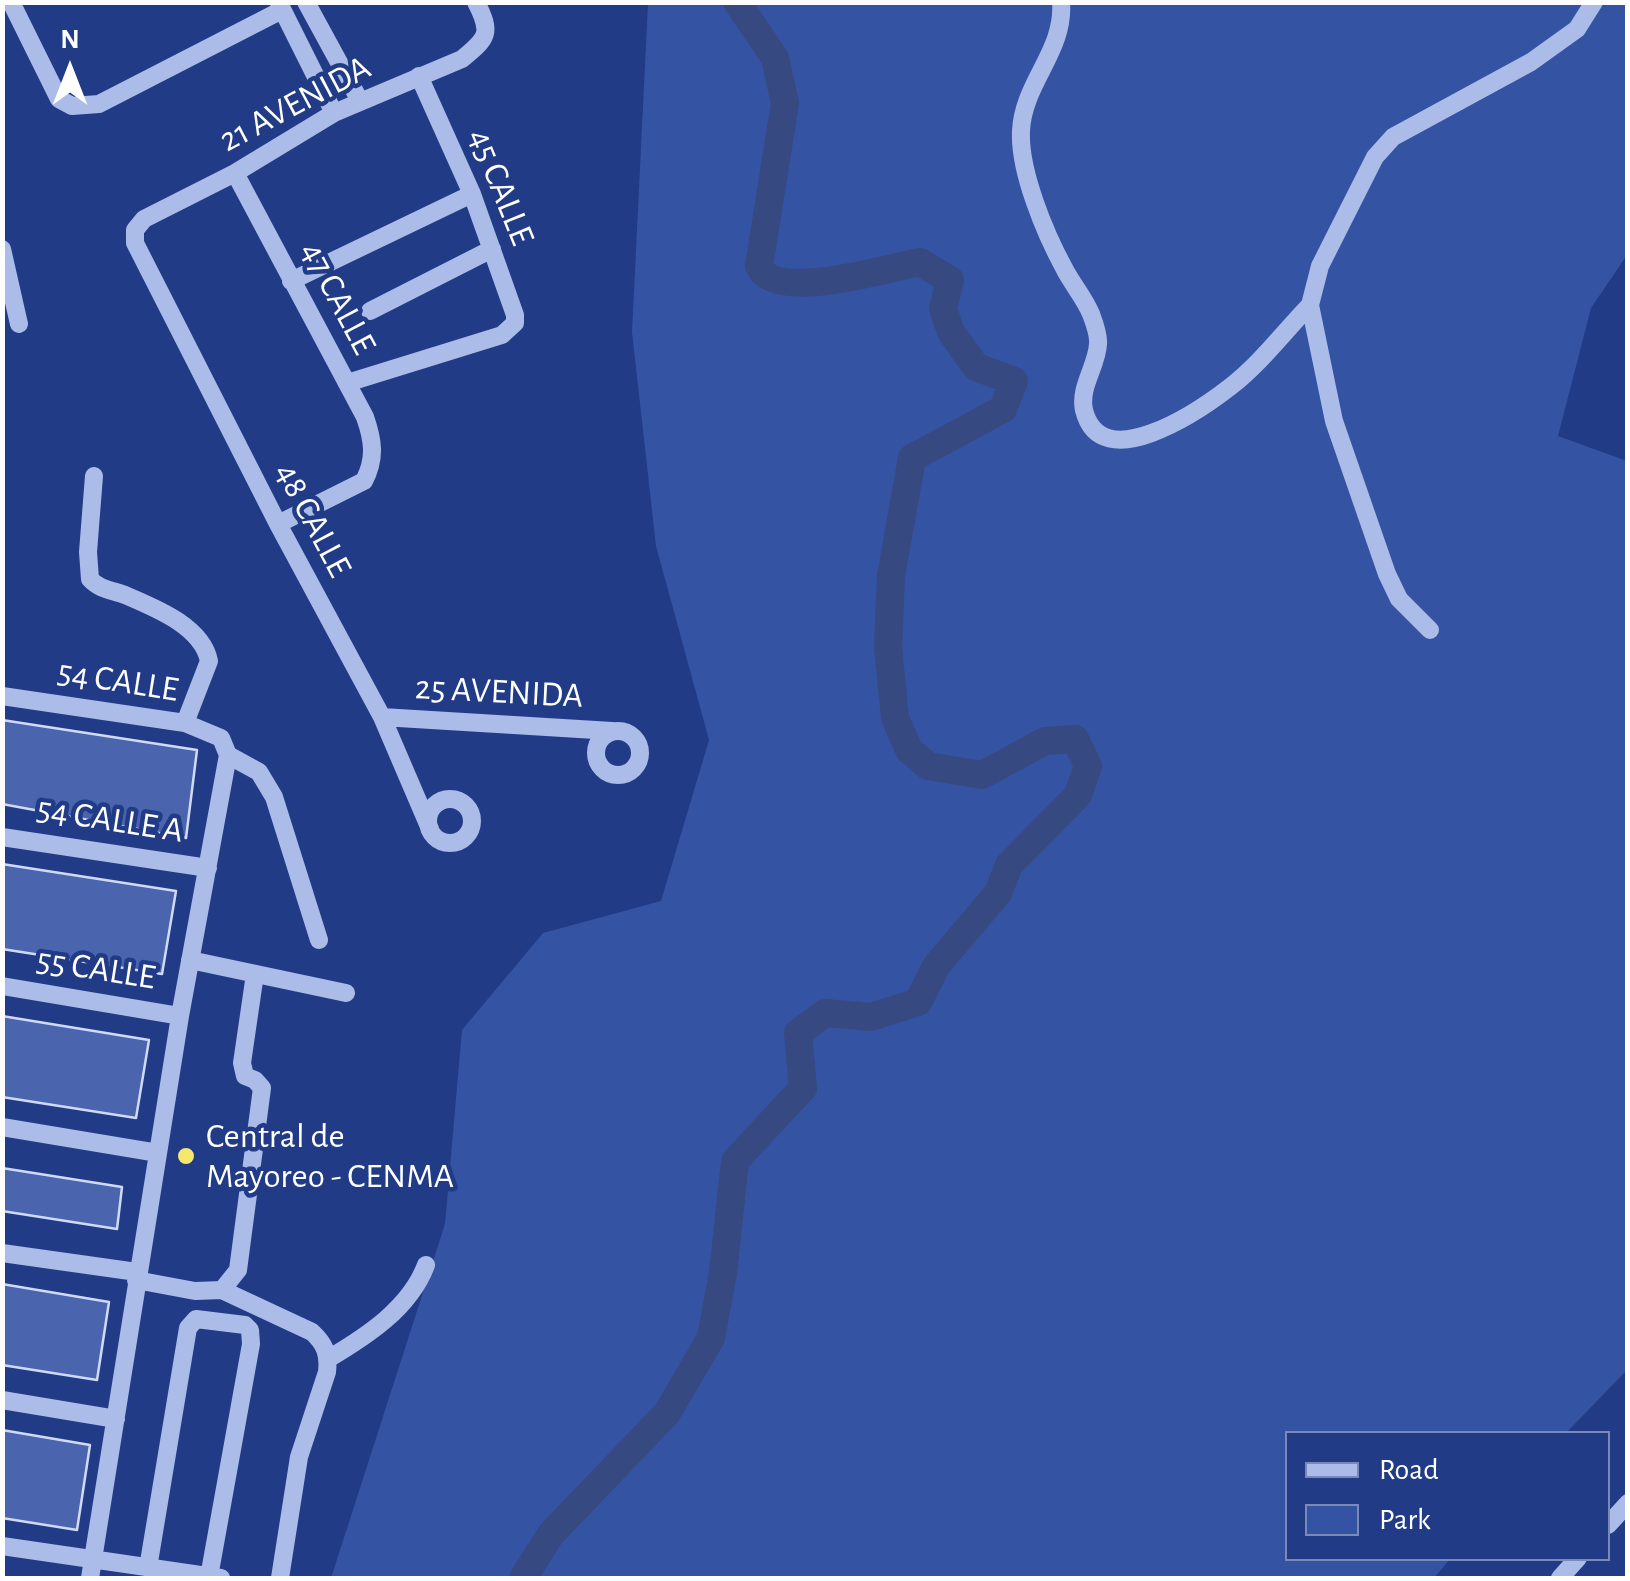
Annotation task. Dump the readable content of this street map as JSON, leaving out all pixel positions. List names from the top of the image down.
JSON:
{
  "streets": {
    "street": [
      "21 AVENIDA",
      "45 CALLE",
      "47 CALLE",
      "48 CALLE",
      "54 CALLE",
      "25 AVENIDA",
      "54 CALLE A",
      "55 CALLE"
    ]
  },
  "crossings": [
    ["21 AVENIDA", "45 CALLE"],
    ["21 AVENIDA", "47 CALLE"],
    ["21 AVENIDA", "48 CALLE"],
    ["45 CALLE", "47 CALLE"],
    ["47 CALLE", "48 CALLE"],
    ["48 CALLE", "25 AVENIDA"]
  ],
  "places": ["Central de Mayoreo - CENMA"],
  "legend": ["Road", "Park"],
  "north": "top"
}
